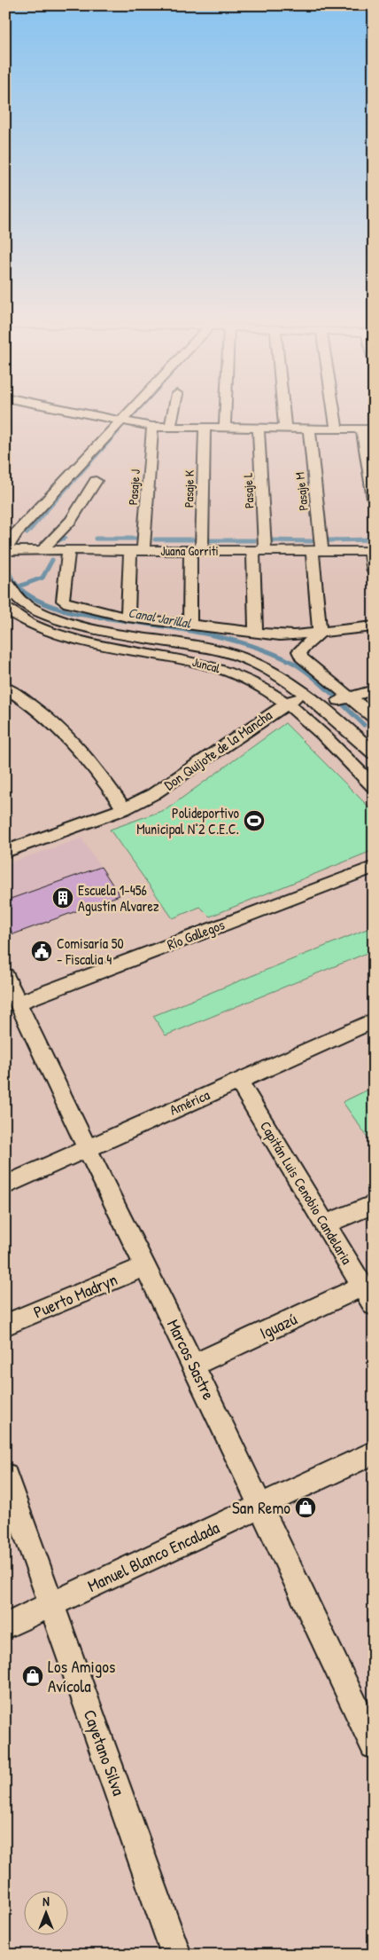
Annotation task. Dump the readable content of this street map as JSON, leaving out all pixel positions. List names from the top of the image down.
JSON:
{
  "streets": {
    "street": [
      "Pasaje J",
      "Pasaje K",
      "Pasaje L",
      "Pasaje M",
      "Juana Gorriti",
      "Juncal",
      "Don Quijote de la Mancha",
      "Río Gallegos",
      "América",
      "Capitán Luis Cenobio Candelaria",
      "Puerto Madryn",
      "Iguazú",
      "Marcos Sastre",
      "Manuel Blanco Encalada",
      "Cayetano Silva"
    ]
  },
  "crossings": [
    ["Pasaje J", "Juana Gorriti"],
    ["Pasaje K", "Juana Gorriti"],
    ["Pasaje L", "Juana Gorriti"],
    ["Pasaje M", "Juana Gorriti"],
    ["Juncal", "Don Quijote de la Mancha"],
    ["Río Gallegos", "Marcos Sastre"],
    ["América", "Capitán Luis Cenobio Candelaria"],
    ["América", "Marcos Sastre"],
    ["Capitán Luis Cenobio Candelaria", "Iguazú"],
    ["Puerto Madryn", "Marcos Sastre"],
    ["Iguazú", "Marcos Sastre"],
    ["Marcos Sastre", "Manuel Blanco Encalada"],
    ["Manuel Blanco Encalada", "Cayetano Silva"]
  ],
  "water": ["Canal Jarillal"],
  "places": {
    "sports": ["Polideportivo Municipal N°2 C.E.C."],
    "building": ["Escuela 1-456 Agustín Alvarez"],
    "public building": ["Comisaría 50 - Fiscalia 4"],
    "shop": ["San Remo", "Los Amigos Avícola"]
  },
  "north": "top"
}
